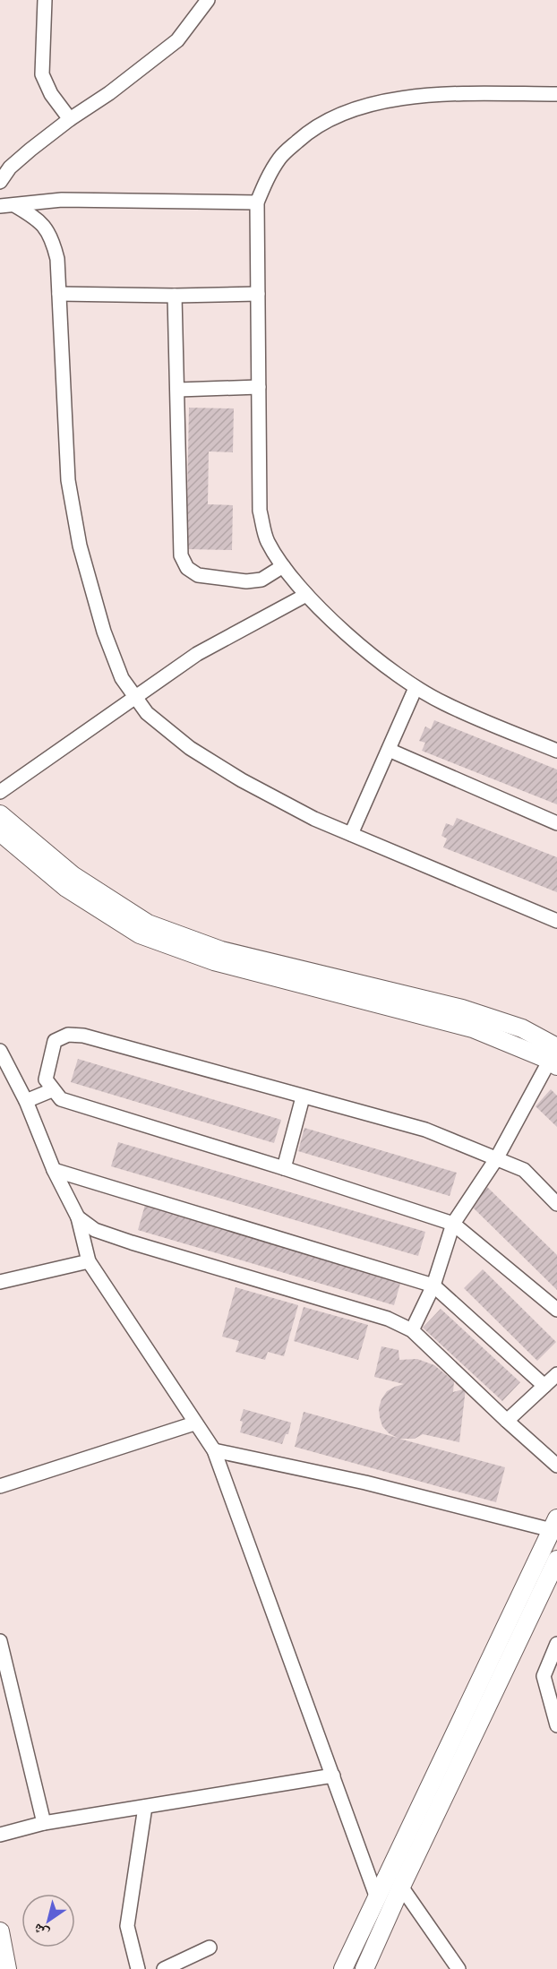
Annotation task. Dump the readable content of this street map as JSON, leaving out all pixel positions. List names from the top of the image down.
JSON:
{
  "north": "bottom left"
}
